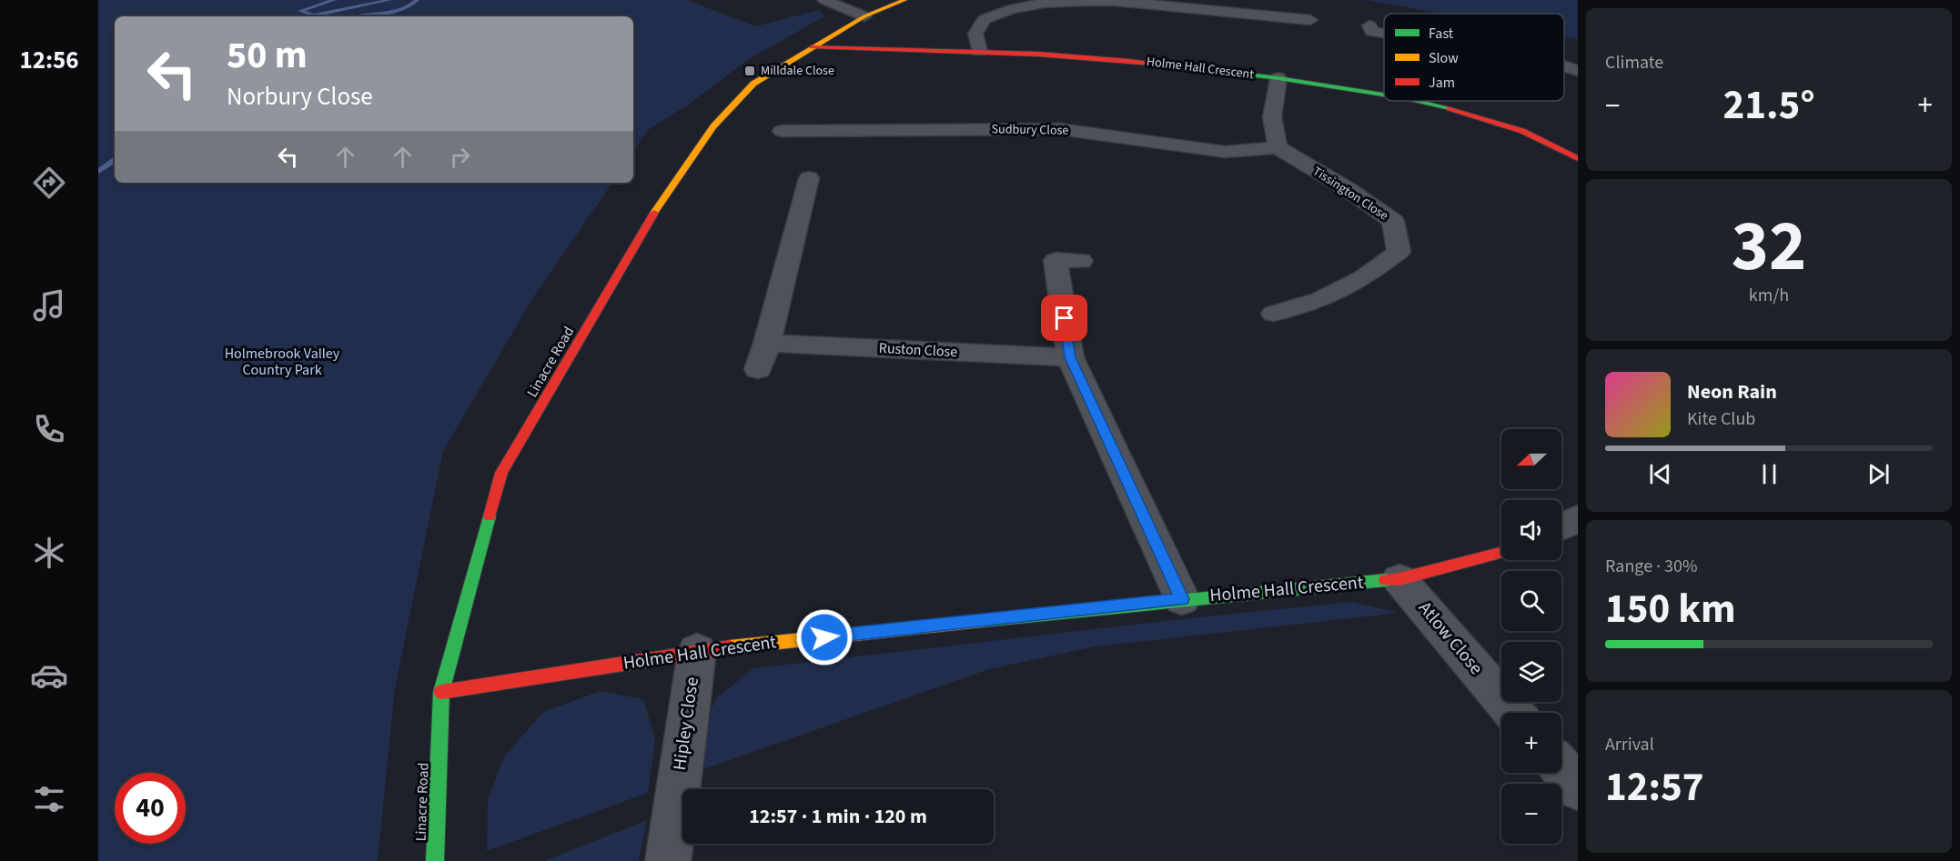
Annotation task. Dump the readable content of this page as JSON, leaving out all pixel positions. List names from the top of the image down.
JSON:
{
  "streets": {
    "street": [
      "Holme Hall Crescent",
      "Sudbury Close",
      "Tissington Close",
      "Ruston Close",
      "Linacre Road",
      "Atlow Close",
      "Hipley Close"
    ]
  },
  "crossings": [
    ["Holme Hall Crescent", "Linacre Road"],
    ["Holme Hall Crescent", "Atlow Close"],
    ["Holme Hall Crescent", "Hipley Close"],
    ["Sudbury Close", "Tissington Close"]
  ],
  "parks": ["Holmebrook Valley Country Park"],
  "places": {
    "transit": ["Milldale Close"]
  },
  "legend": ["Fast", "Slow", "Jam"],
  "north": "left",
  "page": {
    "tabs": "12:56",
    "tile": [
      "Climate",
      ["32", "km/h"],
      ["Range · 30%", "150 km"],
      ["Arrival", "12:57"]
    ],
    "turn": ["50 m", "Norbury Close"],
    "heat": ["−", "21.5°", "+"],
    "song": ["Neon Rain", "Kite Club"],
    "map_buttons": ["+", "−"],
    "limit": "40",
    "trip": "12:57 · 1 min · 120 m"
  }
}
